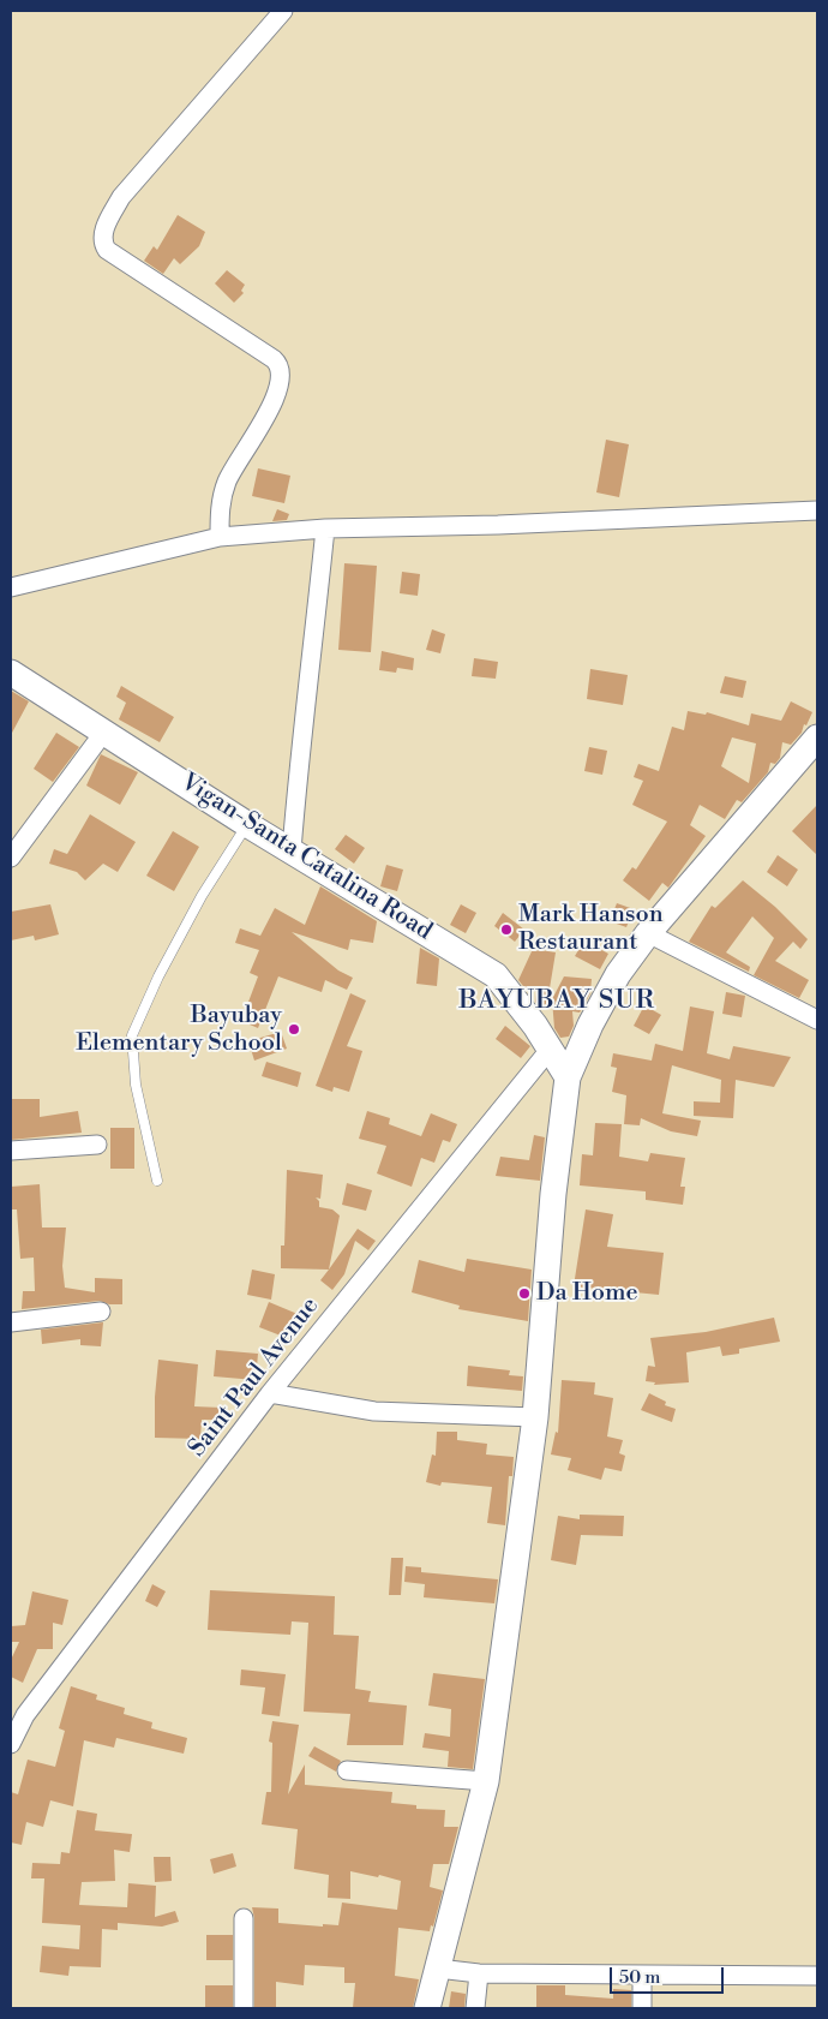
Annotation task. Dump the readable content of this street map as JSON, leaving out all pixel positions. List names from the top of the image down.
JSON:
{
  "streets": {
    "main road": ["Vigan-Santa Catalina Road"],
    "street": ["Saint Paul Avenue"]
  },
  "crossings": [
    ["Vigan-Santa Catalina Road", "Saint Paul Avenue"]
  ],
  "districts": ["BAYUBAY SUR"],
  "places": ["Mark Hanson Restaurant", "Bayubay Elementary School", "Da Home"],
  "scale_bar": "50 m"
}
